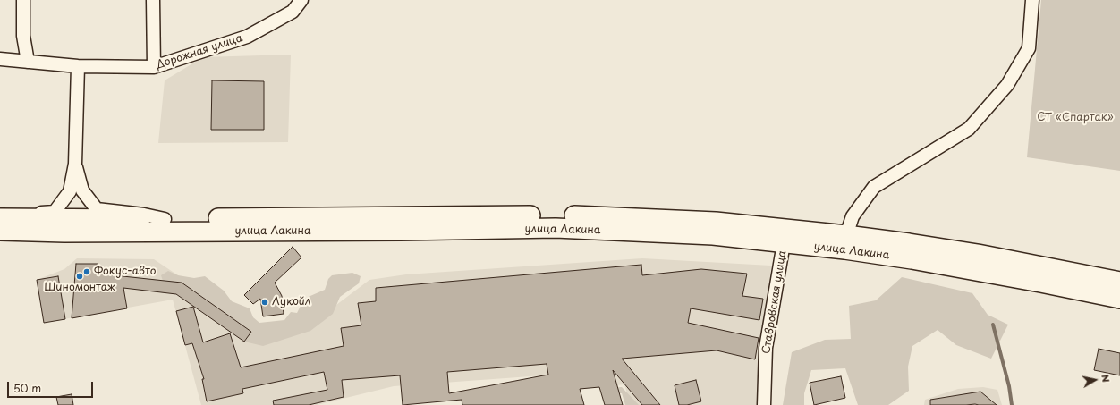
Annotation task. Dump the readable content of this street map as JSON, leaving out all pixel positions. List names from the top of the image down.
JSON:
{
  "streets": {
    "highway": ["улица Лакина"],
    "street": ["Дорожная улица", "Ставровская улица"]
  },
  "crossings": [
    ["улица Лакина", "Ставровская улица"]
  ],
  "parks": ["СТ «Спартак»"],
  "places": ["Фокус-авто", "Шиномонтаж", "Лукойл"],
  "scale_bar": "50 m",
  "north": "right"
}
